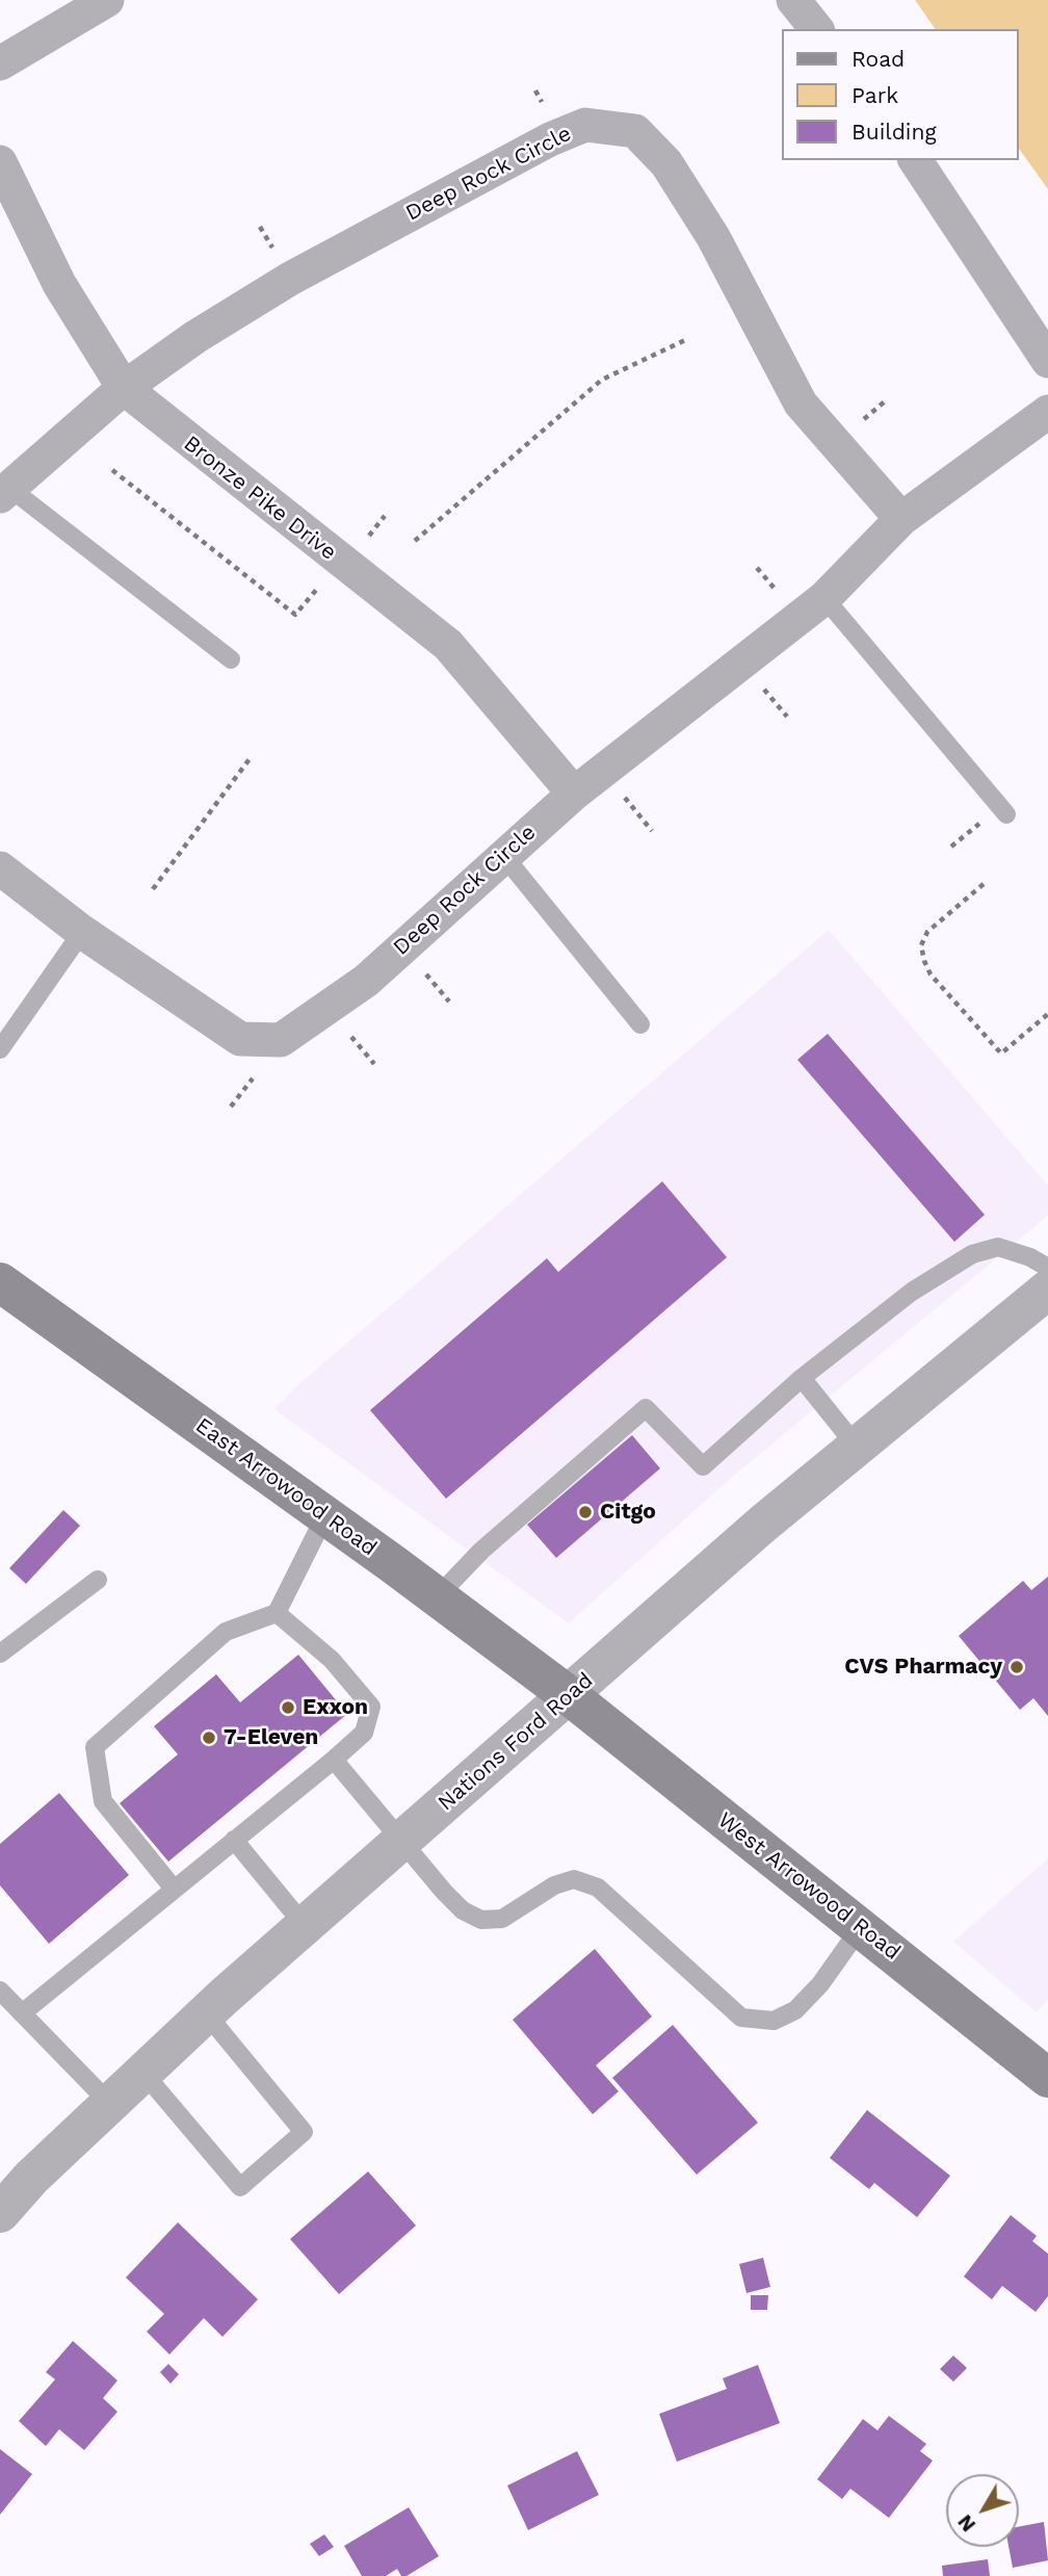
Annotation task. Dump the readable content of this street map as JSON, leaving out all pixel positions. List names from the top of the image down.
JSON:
{
  "streets": {
    "main road": ["East Arrowood Road", "West Arrowood Road"],
    "street": ["Deep Rock Circle", "Bronze Pike Drive", "Nations Ford Road"]
  },
  "crossings": [
    ["Deep Rock Circle", "Bronze Pike Drive"],
    ["East Arrowood Road", "Nations Ford Road"],
    ["East Arrowood Road", "West Arrowood Road"],
    ["Nations Ford Road", "West Arrowood Road"]
  ],
  "places": [
    "Citgo",
    "CVS Pharmacy",
    "Exxon",
    "7-Eleven"
  ],
  "legend": ["Road", "Park", "Building"],
  "north": "bottom left"
}
